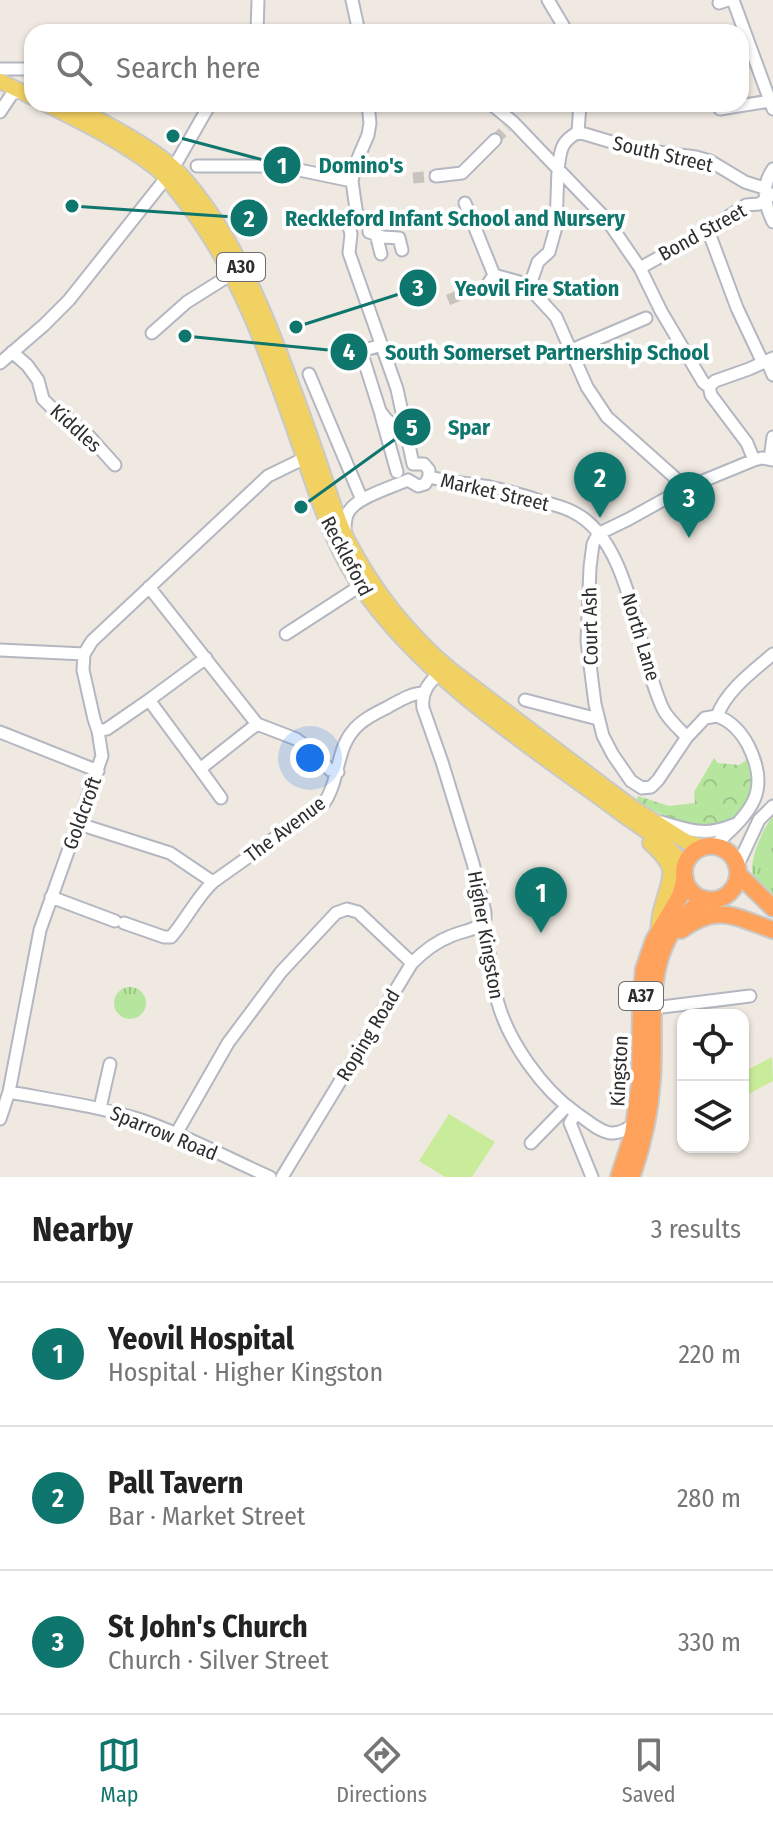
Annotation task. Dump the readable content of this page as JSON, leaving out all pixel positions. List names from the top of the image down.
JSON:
{
  "streets": {
    "highway": ["A37", "Kingston"],
    "main road": ["A30", "Reckleford"],
    "street": [
      "South Street",
      "Bond Street",
      "Kiddles",
      "Market Street",
      "Court Ash",
      "North Lane",
      "Goldcroft",
      "The Avenue",
      "Higher Kingston",
      "Roping Road",
      "Sparrow Road"
    ]
  },
  "crossings": [
    ["South Street", "Bond Street"],
    ["Market Street", "Court Ash"],
    ["Market Street", "North Lane"],
    ["Reckleford", "Kingston"],
    ["Court Ash", "North Lane"],
    ["Goldcroft", "The Avenue"],
    ["Goldcroft", "Sparrow Road"],
    ["The Avenue", "Higher Kingston"],
    ["Higher Kingston", "Roping Road"],
    ["Higher Kingston", "Kingston"]
  ],
  "places": [
    "Domino's",
    "Reckleford Infant School and Nursery",
    "Yeovil Fire Station",
    "South Somerset Partnership School",
    "Spar"
  ],
  "page": {
    "search": "Search here",
    "pins": ["2", "3", "1"],
    "heading": ["Nearby", "3 results"],
    "list": [
      {
        "mark": "1",
        "name": "Yeovil Hospital",
        "note": "Hospital · Higher Kingston",
        "value": "220 m"
      },
      {
        "mark": "2",
        "name": "Pall Tavern",
        "note": "Bar · Market Street",
        "value": "280 m"
      },
      {
        "mark": "3",
        "name": "St John's Church",
        "note": "Church · Silver Street",
        "value": "330 m"
      }
    ],
    "nav": ["Map", "Directions", "Saved"]
  }
}
